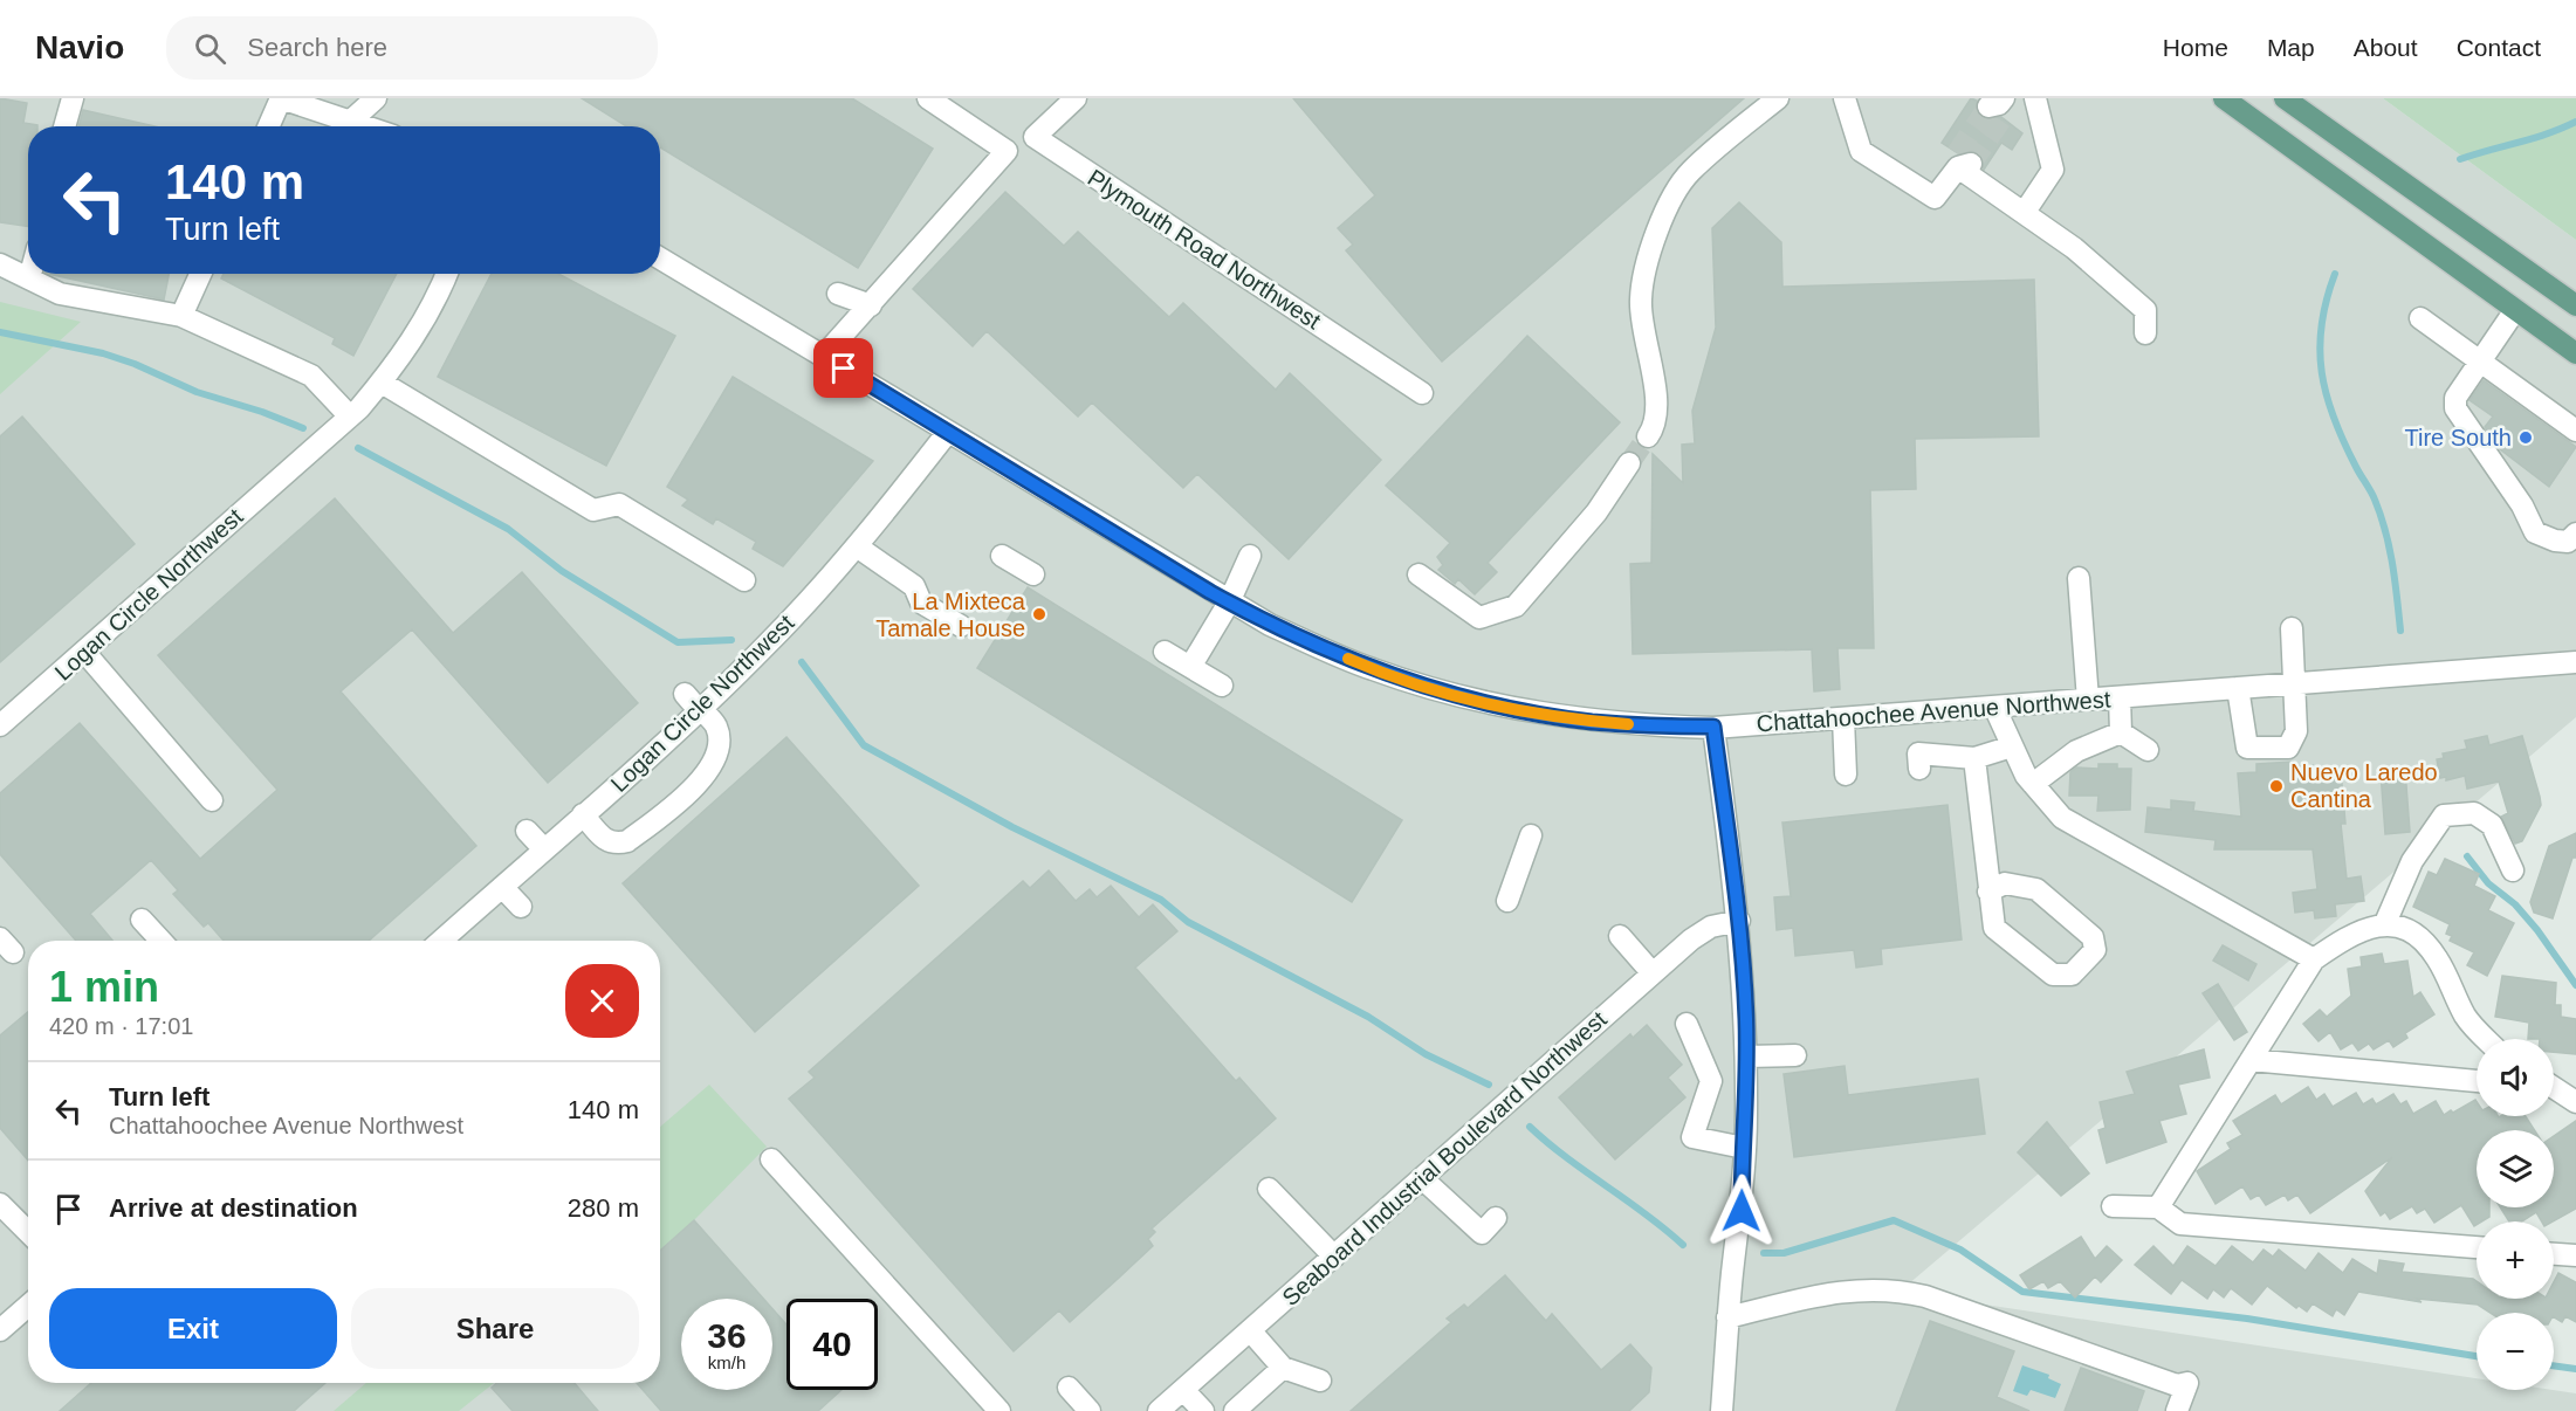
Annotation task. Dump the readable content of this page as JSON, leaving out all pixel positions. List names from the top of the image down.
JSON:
{
  "streets": {
    "street": [
      "Plymouth Road Northwest",
      "Logan Circle Northwest",
      "Chattahoochee Avenue Northwest",
      "Seaboard Industrial Boulevard Northwest"
    ]
  },
  "crossings": [
    ["Logan Circle Northwest", "Chattahoochee Avenue Northwest"]
  ],
  "places": ["Tire South", "La Mixteca Tamale House", "Nuevo Laredo Cantina"],
  "page": {
    "header": "Navio",
    "search": "Search here",
    "nav": [
      "Home",
      "Map",
      "About",
      "Contact"
    ],
    "turn": ["140 m", "Turn left"],
    "heading": ["1 min", "420 m · 17:01"],
    "map_buttons": ["+", "−"],
    "list": [
      {
        "name": "Turn left",
        "note": "Chattahoochee Avenue Northwest",
        "value": "140 m"
      },
      {
        "name": "Arrive at destination",
        "value": "280 m"
      }
    ],
    "buttons": ["Exit", "Share"],
    "speed": "36 km/h",
    "limit": "40"
  }
}
